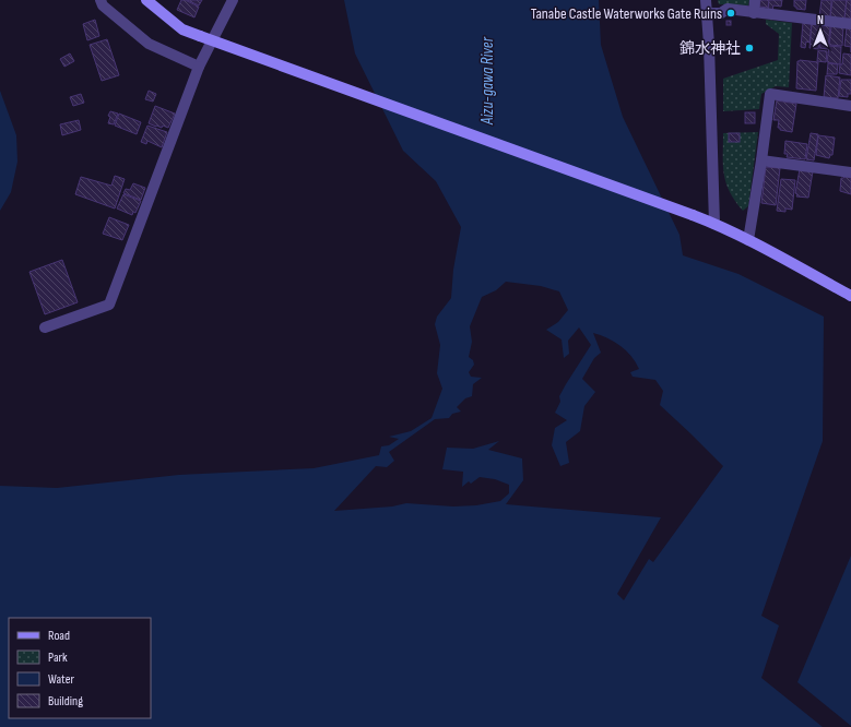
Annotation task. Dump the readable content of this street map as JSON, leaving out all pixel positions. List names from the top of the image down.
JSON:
{
  "water": ["Aizu-gawa River"],
  "places": ["Tanabe Castle Waterworks Gate Ruins", "錦水神社"],
  "legend": [
    "Road",
    "Park",
    "Water",
    "Building"
  ],
  "north": "top"
}
